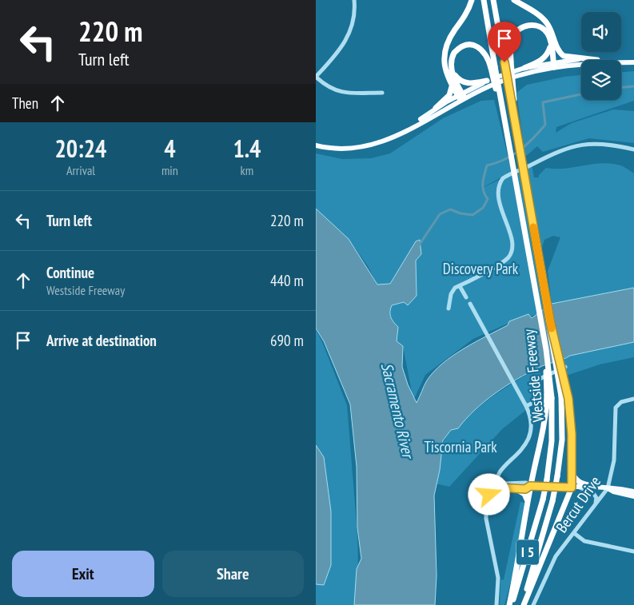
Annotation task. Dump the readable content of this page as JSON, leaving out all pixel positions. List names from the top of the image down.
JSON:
{
  "streets": {
    "highway": ["Westside Freeway", "I 5"],
    "street": ["Bercut Drive"]
  },
  "water": ["Sacramento River"],
  "parks": ["Discovery Park", "Tiscornia Park"],
  "page": {
    "turn": ["220 m", "Turn left"],
    "then": "Then",
    "eta": [
      "20:24",
      "Arrival",
      "4",
      "min",
      "1.4",
      "km"
    ],
    "list": [
      {
        "name": "Turn left",
        "value": "220 m"
      },
      {
        "name": "Continue",
        "note": "Westside Freeway",
        "value": "440 m"
      },
      {
        "name": "Arrive at destination",
        "value": "690 m"
      }
    ],
    "buttons": ["Exit", "Share"]
  }
}
